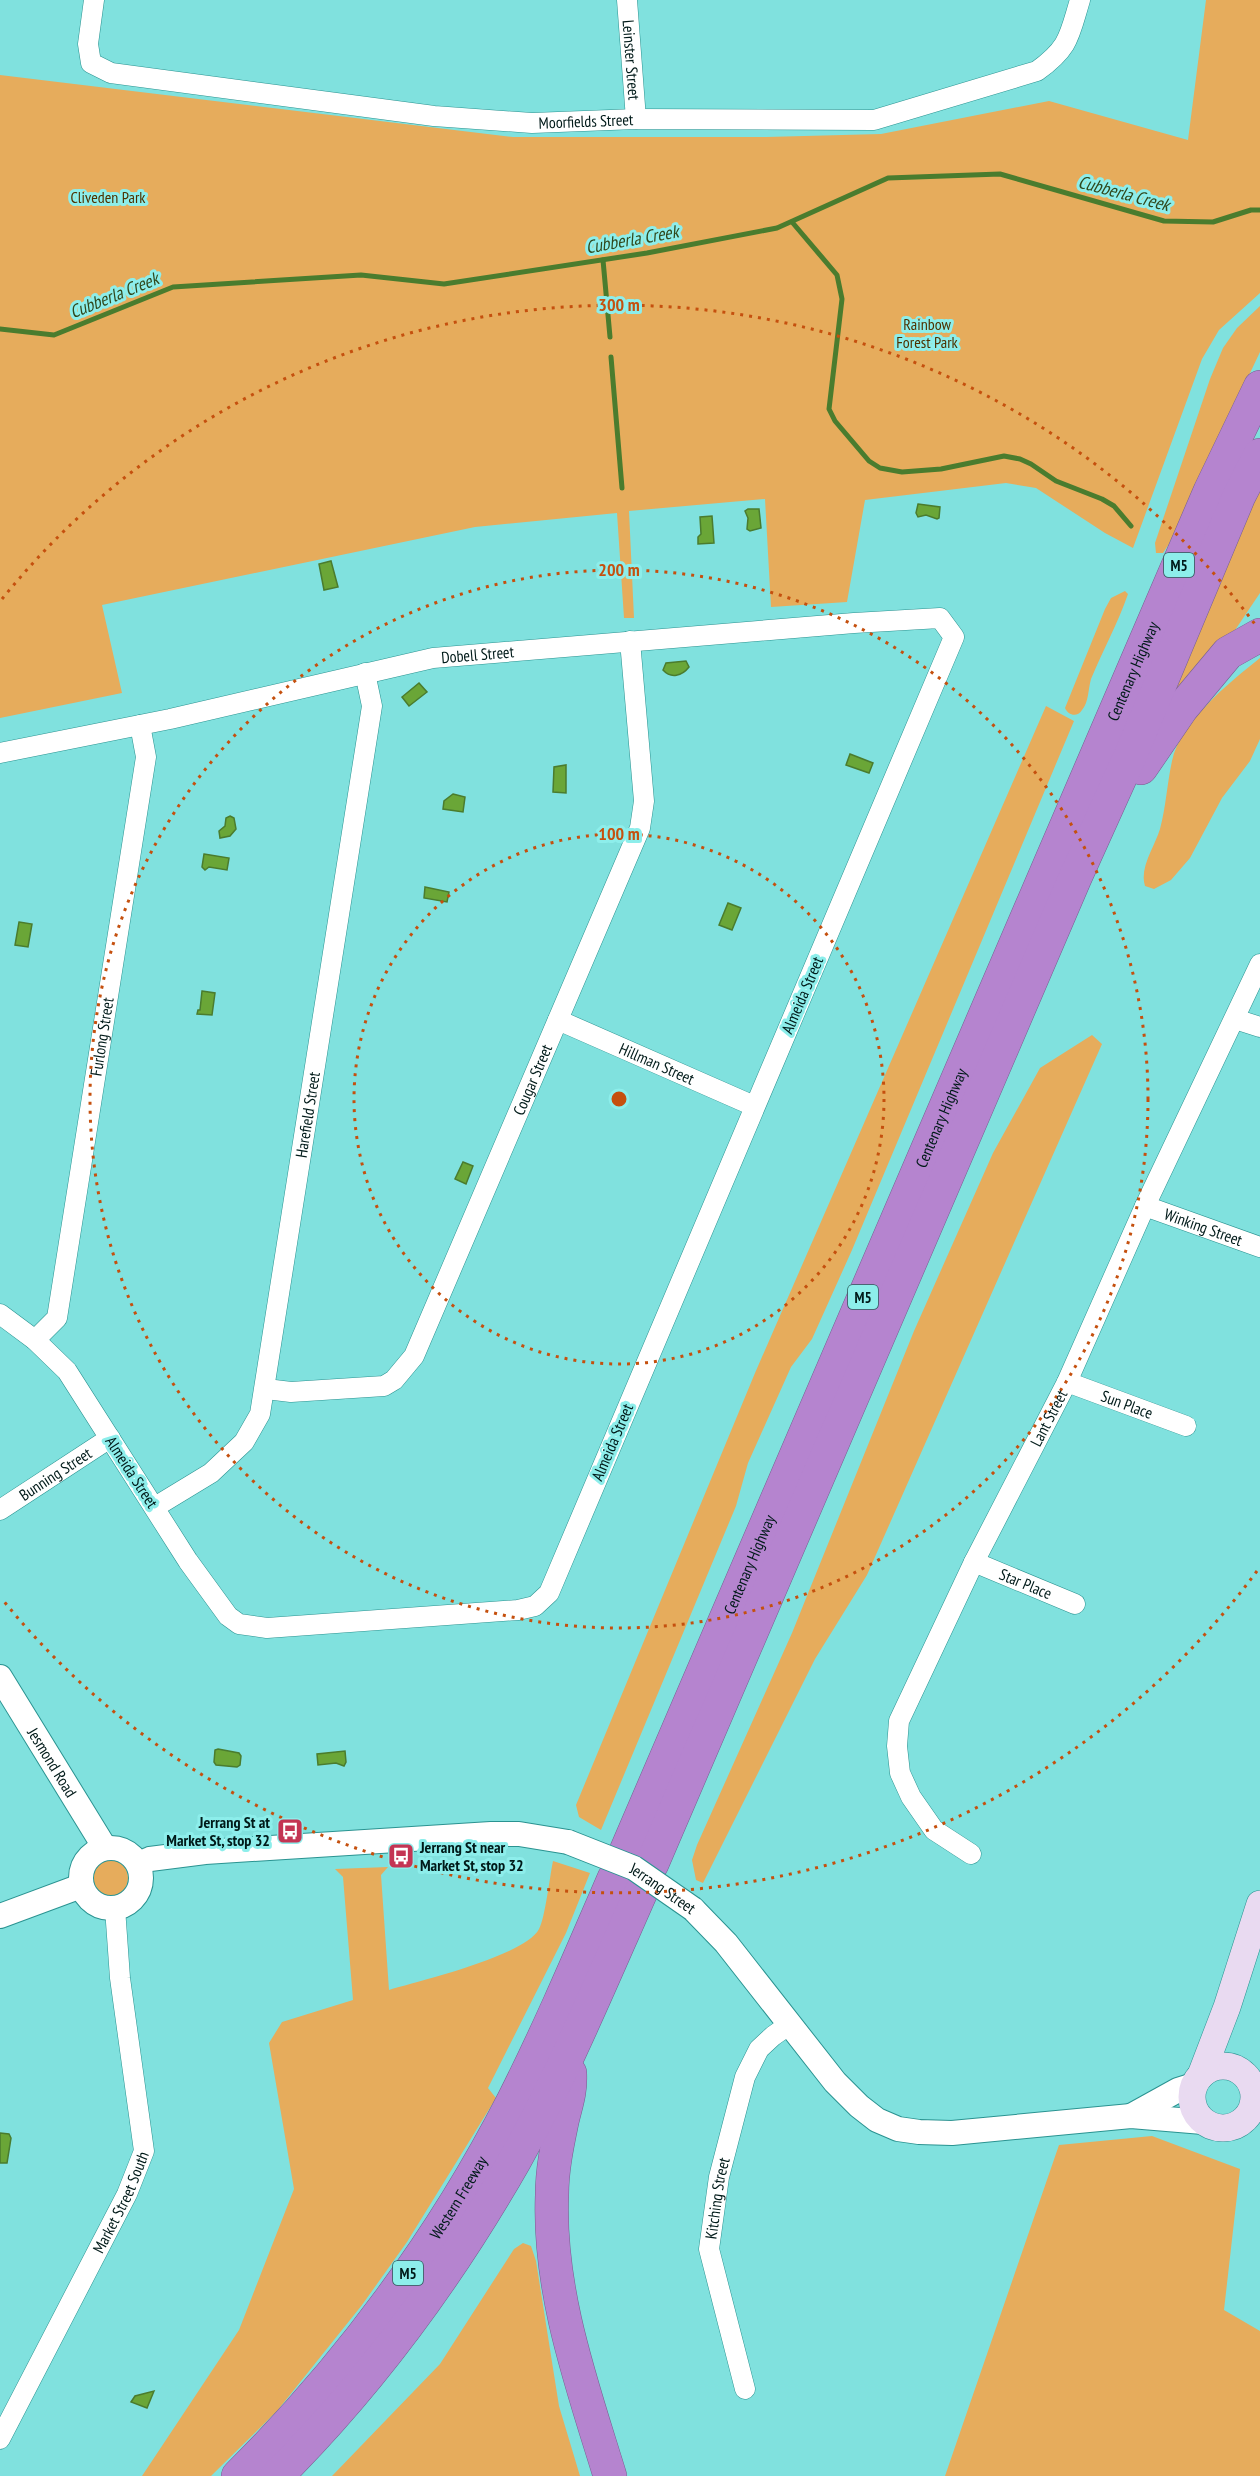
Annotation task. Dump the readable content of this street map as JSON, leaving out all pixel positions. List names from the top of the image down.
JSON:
{
  "streets": {
    "highway": ["M5", "Centenary Highway", "Western Freeway"],
    "street": [
      "Leinster Street",
      "Moorfields Street",
      "Dobell Street",
      "Almeida Street",
      "Furlong Street",
      "Hillman Street",
      "Cougar Street",
      "Harefield Street",
      "Winking Street",
      "Sun Place",
      "Lant Street",
      "Bunning Street",
      "Star Place",
      "Jesmond Road",
      "Jerrang Street",
      "Kitching Street",
      "Market Street South"
    ]
  },
  "crossings": [
    ["Leinster Street", "Moorfields Street"],
    ["Dobell Street", "Almeida Street"],
    ["Dobell Street", "Furlong Street"],
    ["Dobell Street", "Cougar Street"],
    ["Dobell Street", "Harefield Street"],
    ["Centenary Highway", "Western Freeway"],
    ["Almeida Street", "Furlong Street"],
    ["Almeida Street", "Hillman Street"],
    ["Almeida Street", "Harefield Street"],
    ["Almeida Street", "Bunning Street"],
    ["Hillman Street", "Cougar Street"],
    ["Cougar Street", "Harefield Street"],
    ["Winking Street", "Lant Street"],
    ["Sun Place", "Lant Street"],
    ["Lant Street", "Star Place"],
    ["Jesmond Road", "Jerrang Street"],
    ["Jesmond Road", "Market Street South"],
    ["Jerrang Street", "Kitching Street"],
    ["Jerrang Street", "Market Street South"]
  ],
  "water": ["Cubberla Creek"],
  "parks": ["Cliveden Park", "Rainbow Forest Park"],
  "places": {
    "bus stop": ["Jerrang St at Market St, stop 32", "Jerrang St near Market St, stop 32"]
  },
  "rings": ["300 m", "200 m", "100 m"]
}
